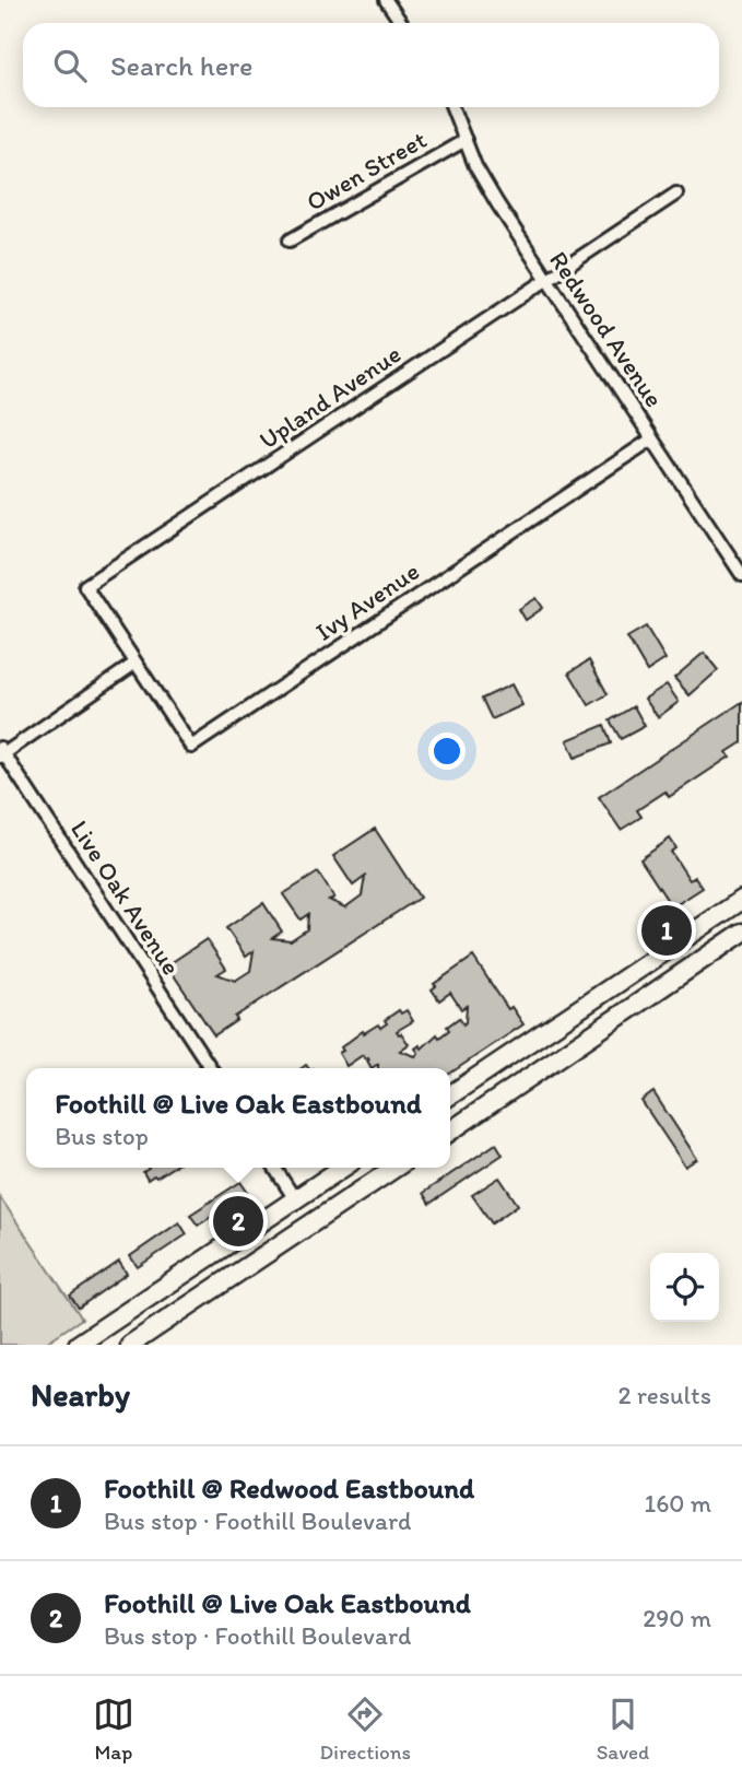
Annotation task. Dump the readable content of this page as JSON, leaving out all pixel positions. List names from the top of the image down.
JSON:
{
  "streets": {
    "street": [
      "Owen Street",
      "Redwood Avenue",
      "Upland Avenue",
      "Ivy Avenue",
      "Live Oak Avenue"
    ]
  },
  "crossings": [
    ["Owen Street", "Redwood Avenue"],
    ["Redwood Avenue", "Upland Avenue"],
    ["Redwood Avenue", "Ivy Avenue"],
    ["Upland Avenue", "Ivy Avenue"]
  ],
  "page": {
    "search": "Search here",
    "pins": ["1", "2"],
    "popup": ["Foothill @ Live Oak Eastbound", "Bus stop"],
    "heading": ["Nearby", "2 results"],
    "list": [
      {
        "mark": "1",
        "name": "Foothill @ Redwood Eastbound",
        "note": "Bus stop · Foothill Boulevard",
        "value": "160 m"
      },
      {
        "mark": "2",
        "name": "Foothill @ Live Oak Eastbound",
        "note": "Bus stop · Foothill Boulevard",
        "value": "290 m"
      }
    ],
    "nav": ["Map", "Directions", "Saved"]
  }
}
